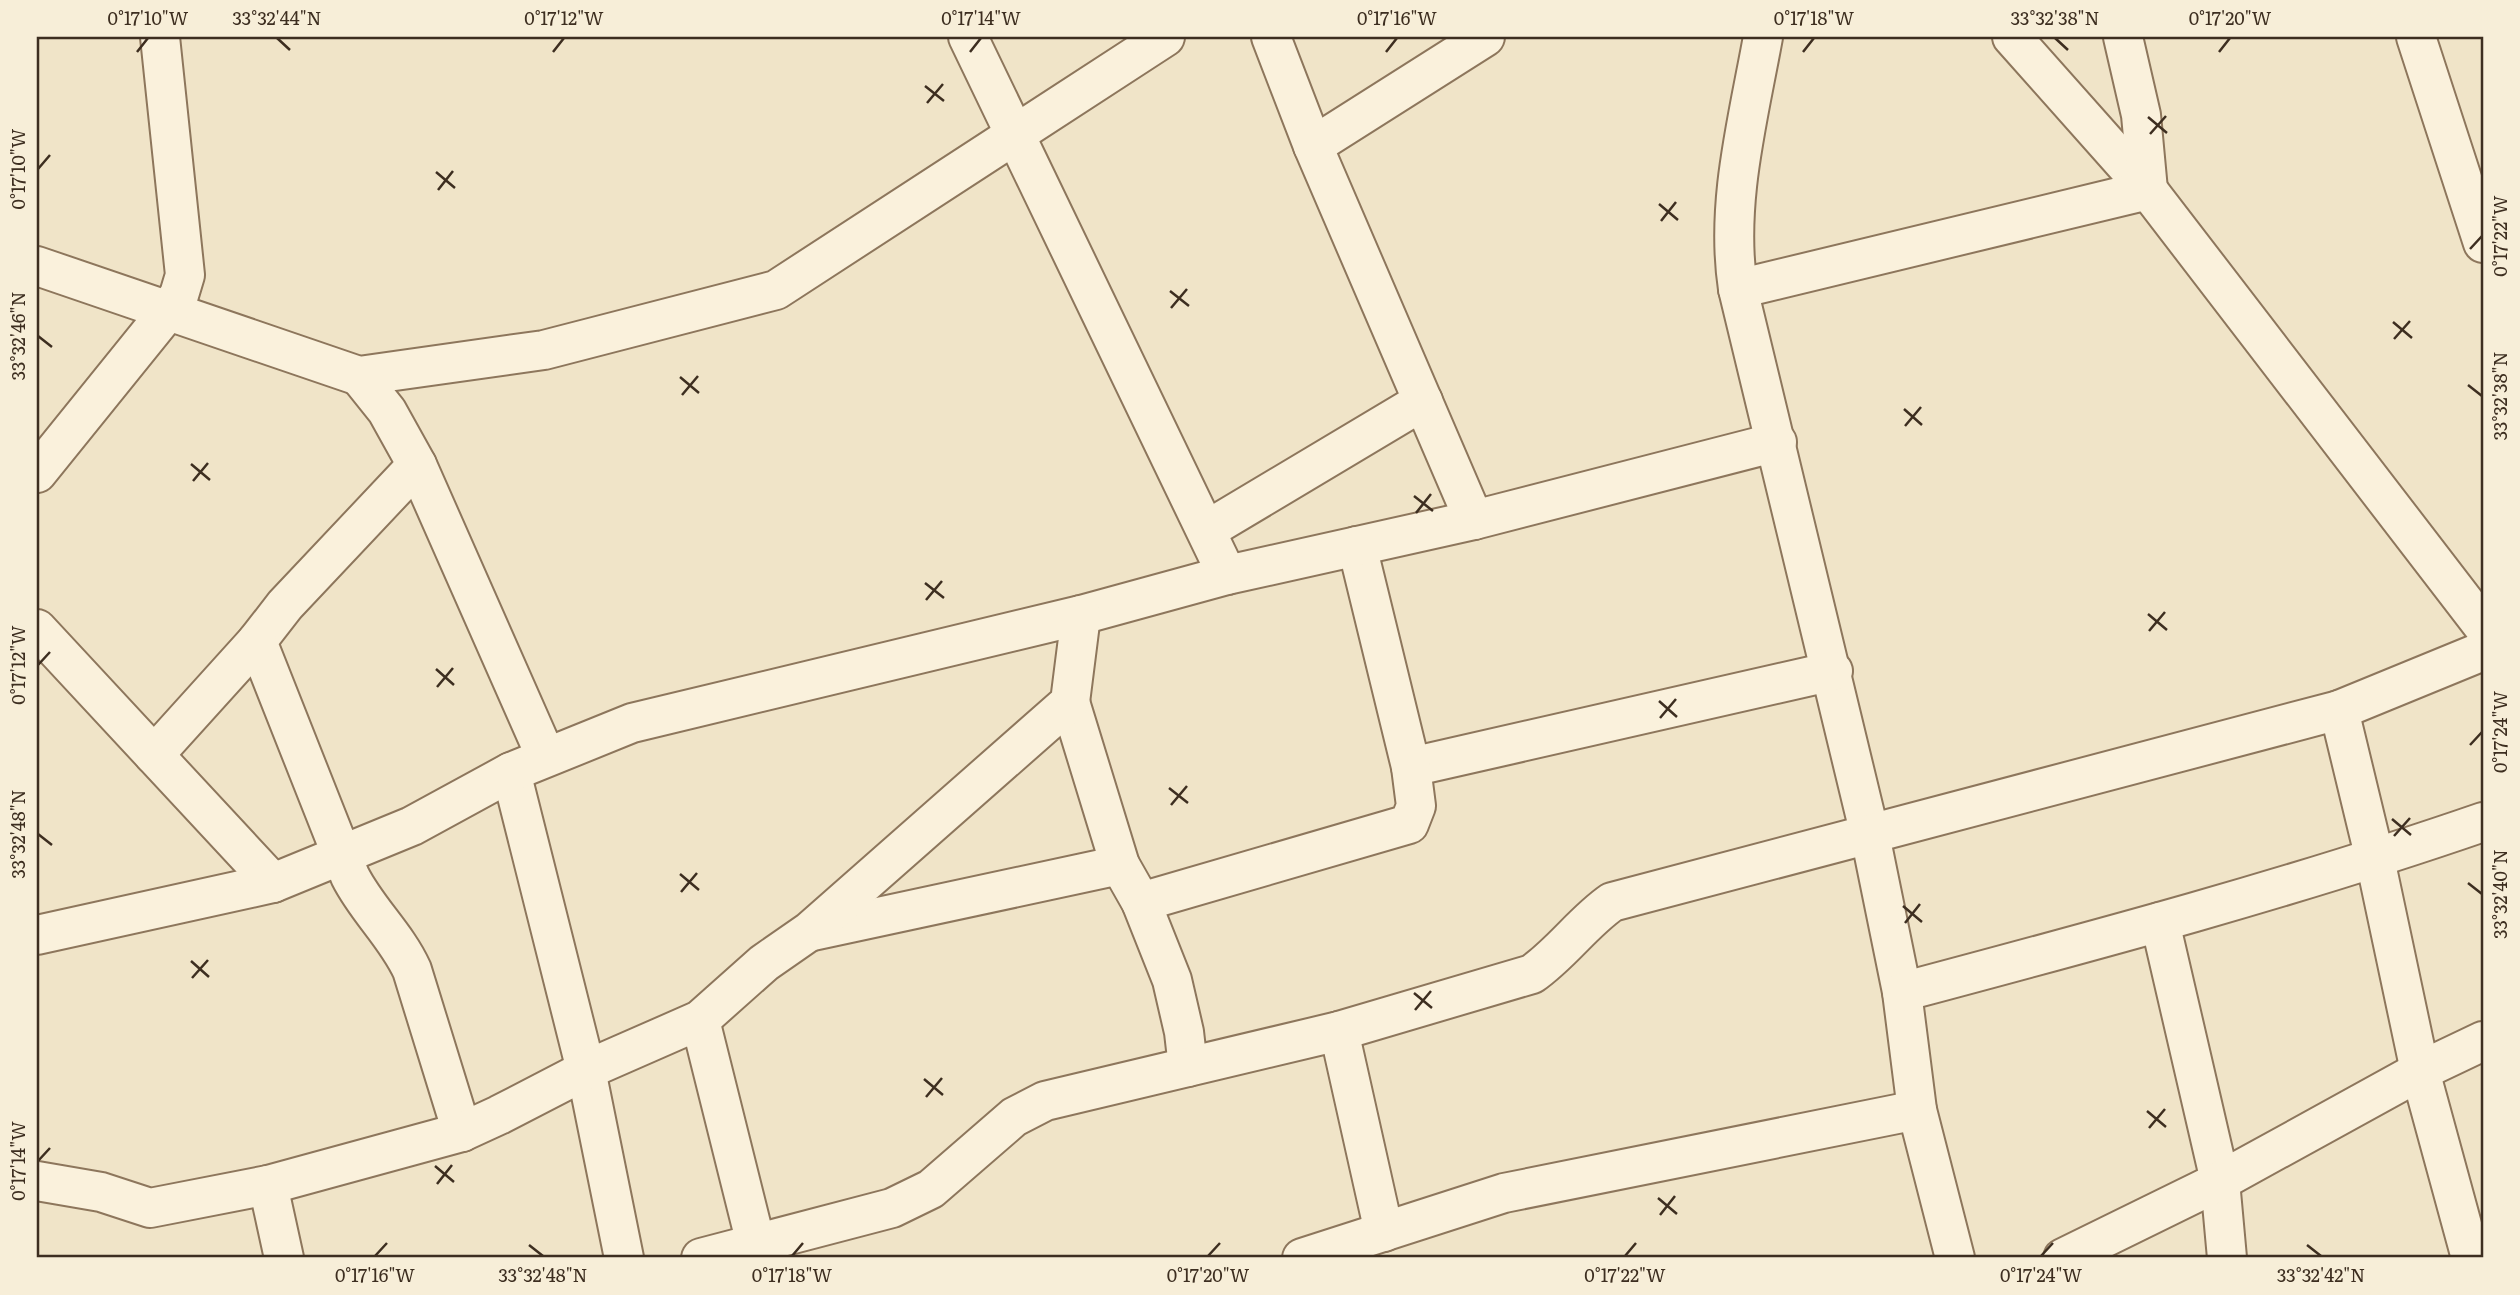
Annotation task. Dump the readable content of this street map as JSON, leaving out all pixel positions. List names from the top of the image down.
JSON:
{
  "coordinates": [
    "0°17'10\"W",
    "33°32'44\"N",
    "0°17'12\"W",
    "0°17'14\"W",
    "0°17'16\"W",
    "0°17'18\"W",
    "33°32'38\"N",
    "0°17'20\"W",
    "0°17'22\"W",
    "33°32'46\"N",
    "0°17'24\"W",
    "33°32'48\"N",
    "33°32'40\"N",
    "33°32'42\"N"
  ]
}
